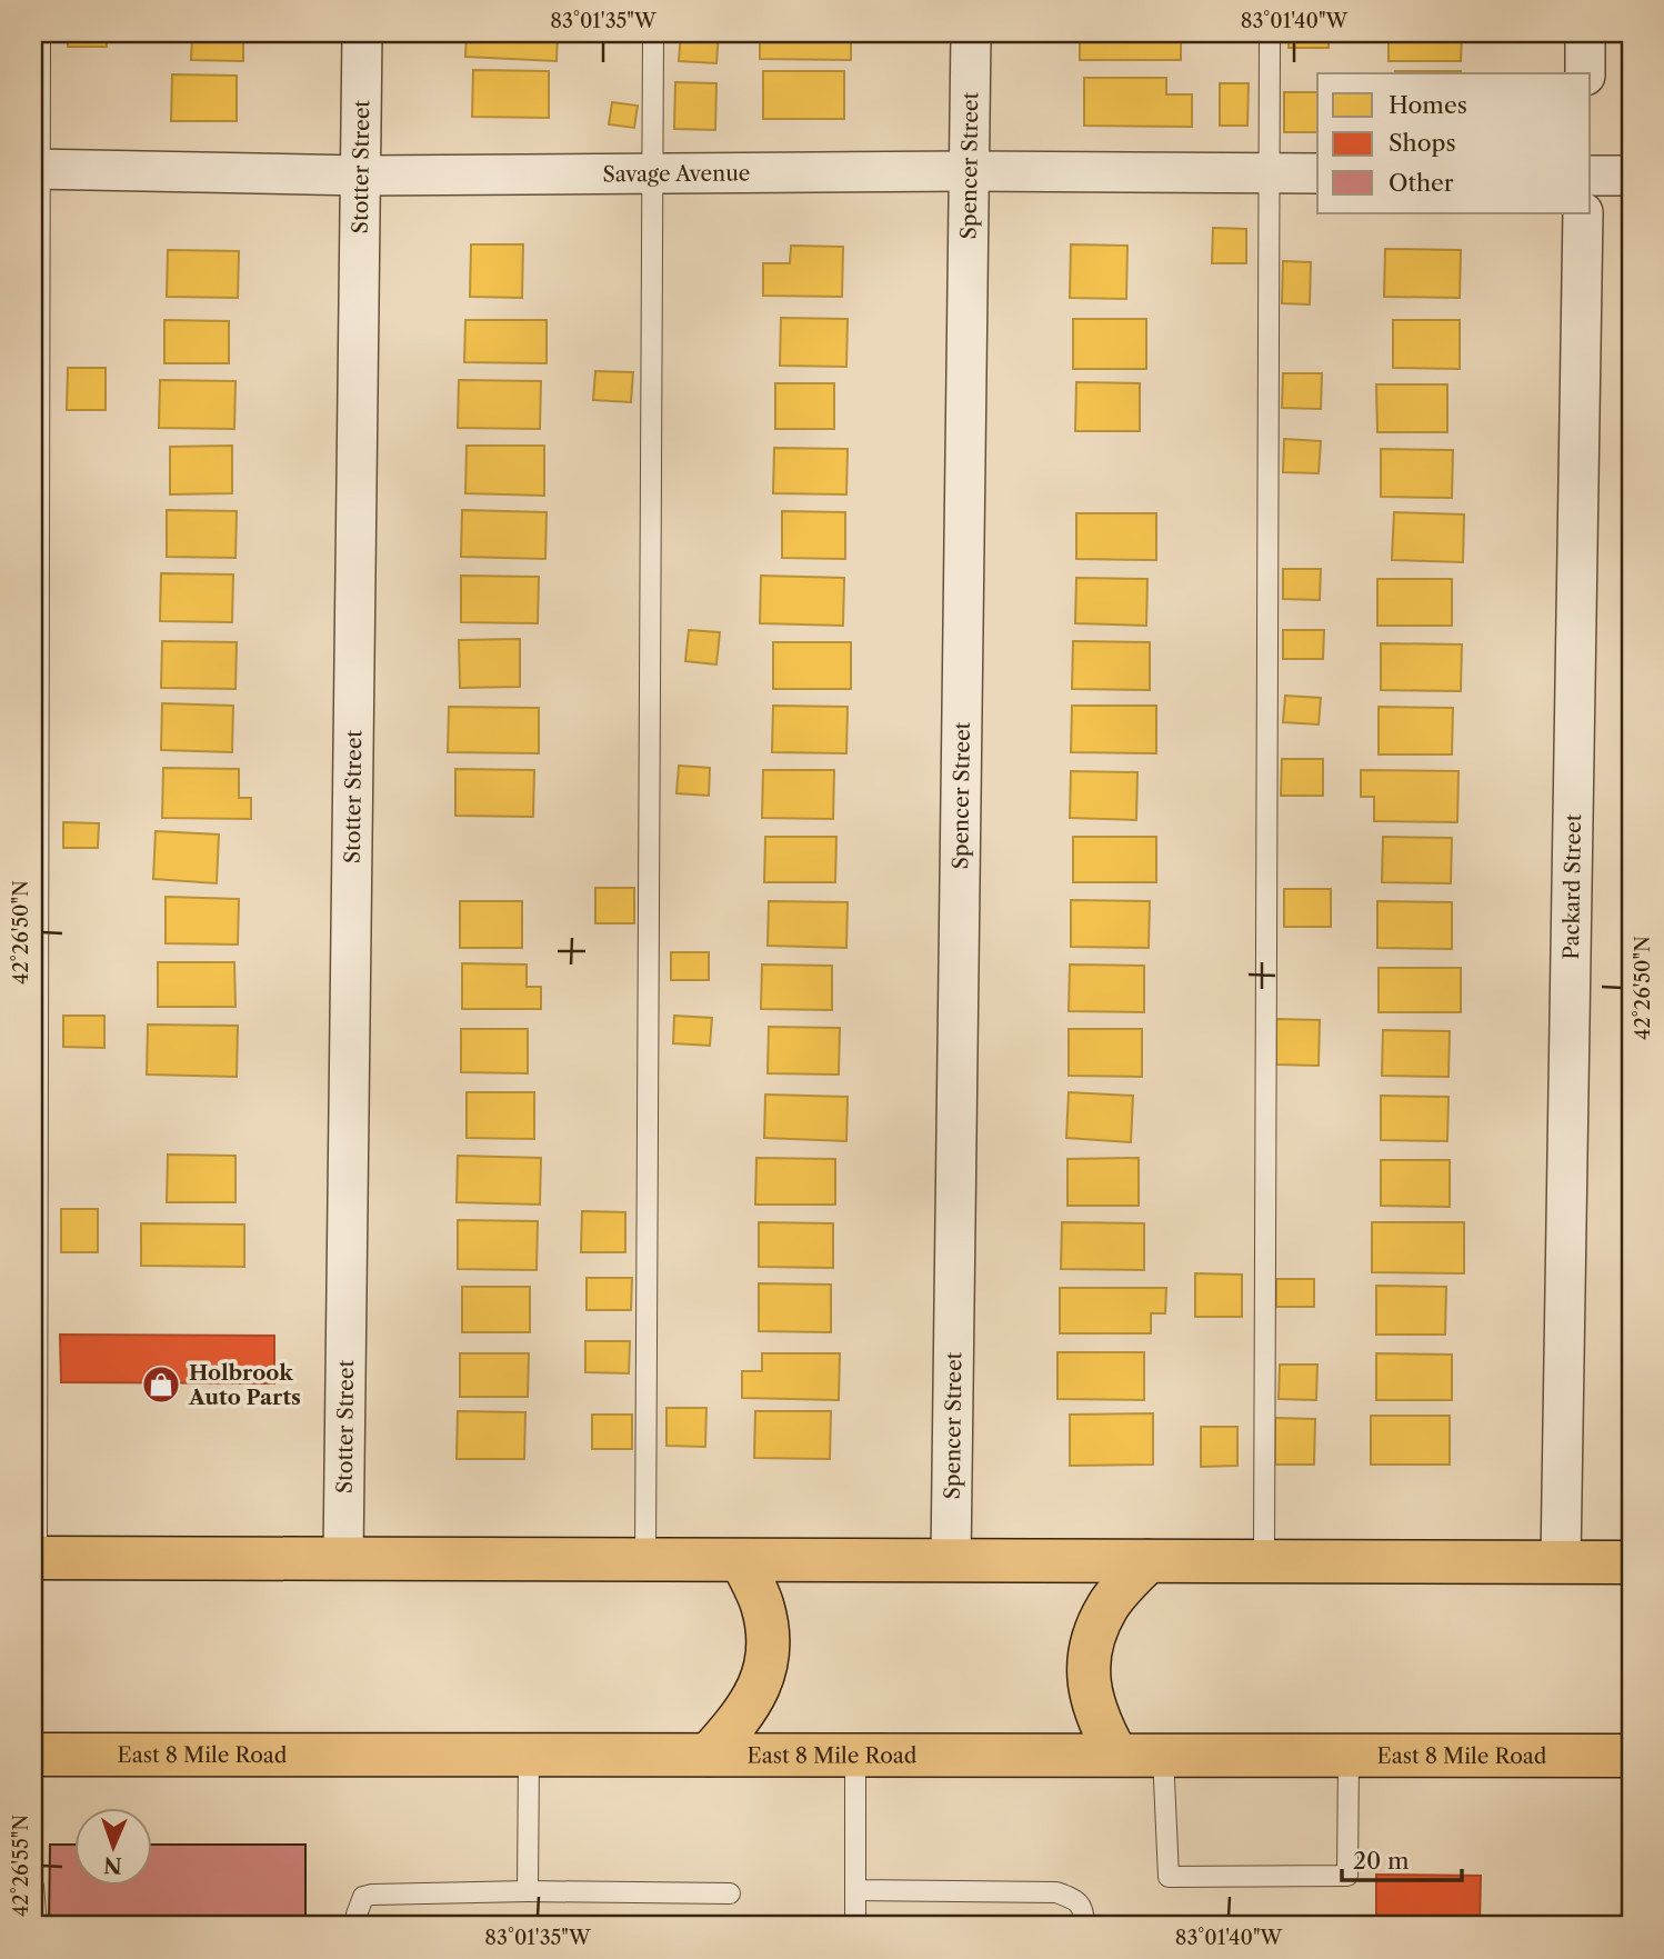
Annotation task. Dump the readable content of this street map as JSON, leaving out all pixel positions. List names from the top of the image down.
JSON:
{
  "streets": {
    "highway": ["East 8 Mile Road"],
    "street": [
      "Stotter Street",
      "Spencer Street",
      "Savage Avenue",
      "Packard Street"
    ]
  },
  "crossings": [
    ["Stotter Street", "Savage Avenue"],
    ["Spencer Street", "Savage Avenue"]
  ],
  "places": {
    "shop": ["Holbrook Auto Parts"]
  },
  "legend": ["Homes", "Shops", "Other"],
  "scale_bar": "20 m",
  "north": "bottom",
  "coordinates": [
    "83°01'35\"W",
    "83°01'40\"W",
    "42°26'50\"N",
    "42°26'55\"N"
  ]
}
